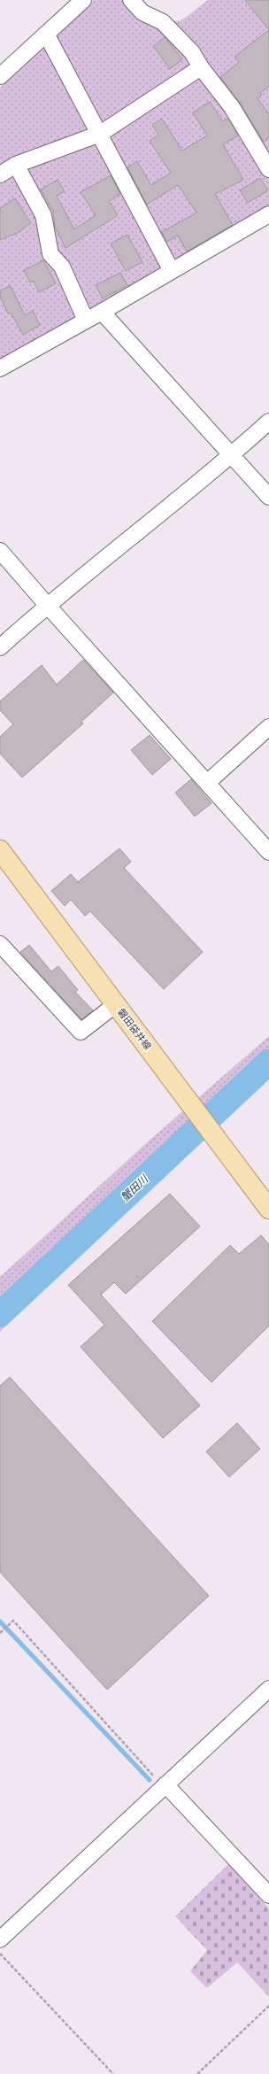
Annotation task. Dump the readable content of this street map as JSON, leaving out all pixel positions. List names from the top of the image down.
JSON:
{
  "streets": {
    "main road": ["磐田袋井線"]
  },
  "water": ["蟹田川"]
}
